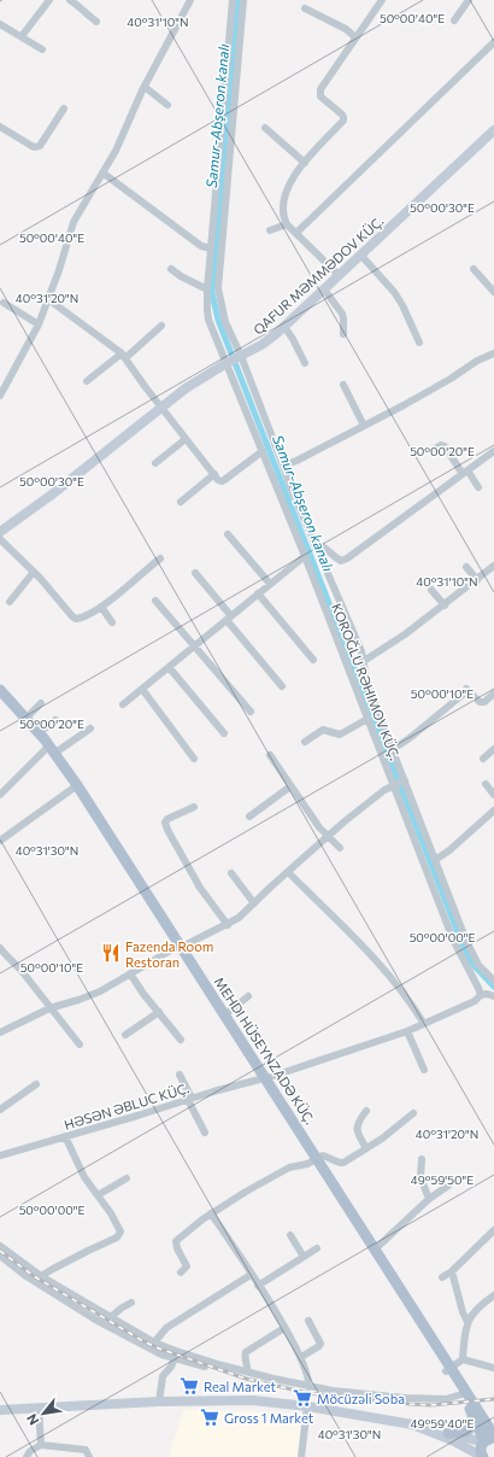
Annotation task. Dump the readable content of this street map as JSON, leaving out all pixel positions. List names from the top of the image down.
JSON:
{
  "streets": {
    "main road": ["MEHDI HÜSEYNZADƏ KÜÇ."],
    "street": ["QAFUR MƏMMƏDOV KÜÇ.", "KOROĞLU RƏHIMOV KÜÇ.", "HƏSƏN ƏBLUC KÜÇ."]
  },
  "crossings": [
    ["QAFUR MƏMMƏDOV KÜÇ.", "KOROĞLU RƏHIMOV KÜÇ."],
    ["KOROĞLU RƏHIMOV KÜÇ.", "HƏSƏN ƏBLUC KÜÇ."],
    ["MEHDI HÜSEYNZADƏ KÜÇ.", "HƏSƏN ƏBLUC KÜÇ."]
  ],
  "water": ["Samur-Abşeron kanalı"],
  "places": {
    "restaurant": ["Fazenda Room Restoran"],
    "supermarket": ["Real Market", "Möcüzəli Soba", "Gross 1 Market"]
  },
  "north": "bottom left",
  "coordinates": [
    "50°00'40\"E",
    "40°31'10\"N",
    "50°00'30\"E",
    "40°31'20\"N",
    "50°00'20\"E",
    "50°00'10\"E",
    "40°31'30\"N",
    "50°00'00\"E",
    "49°59'50\"E",
    "49°59'40\"E"
  ]
}
